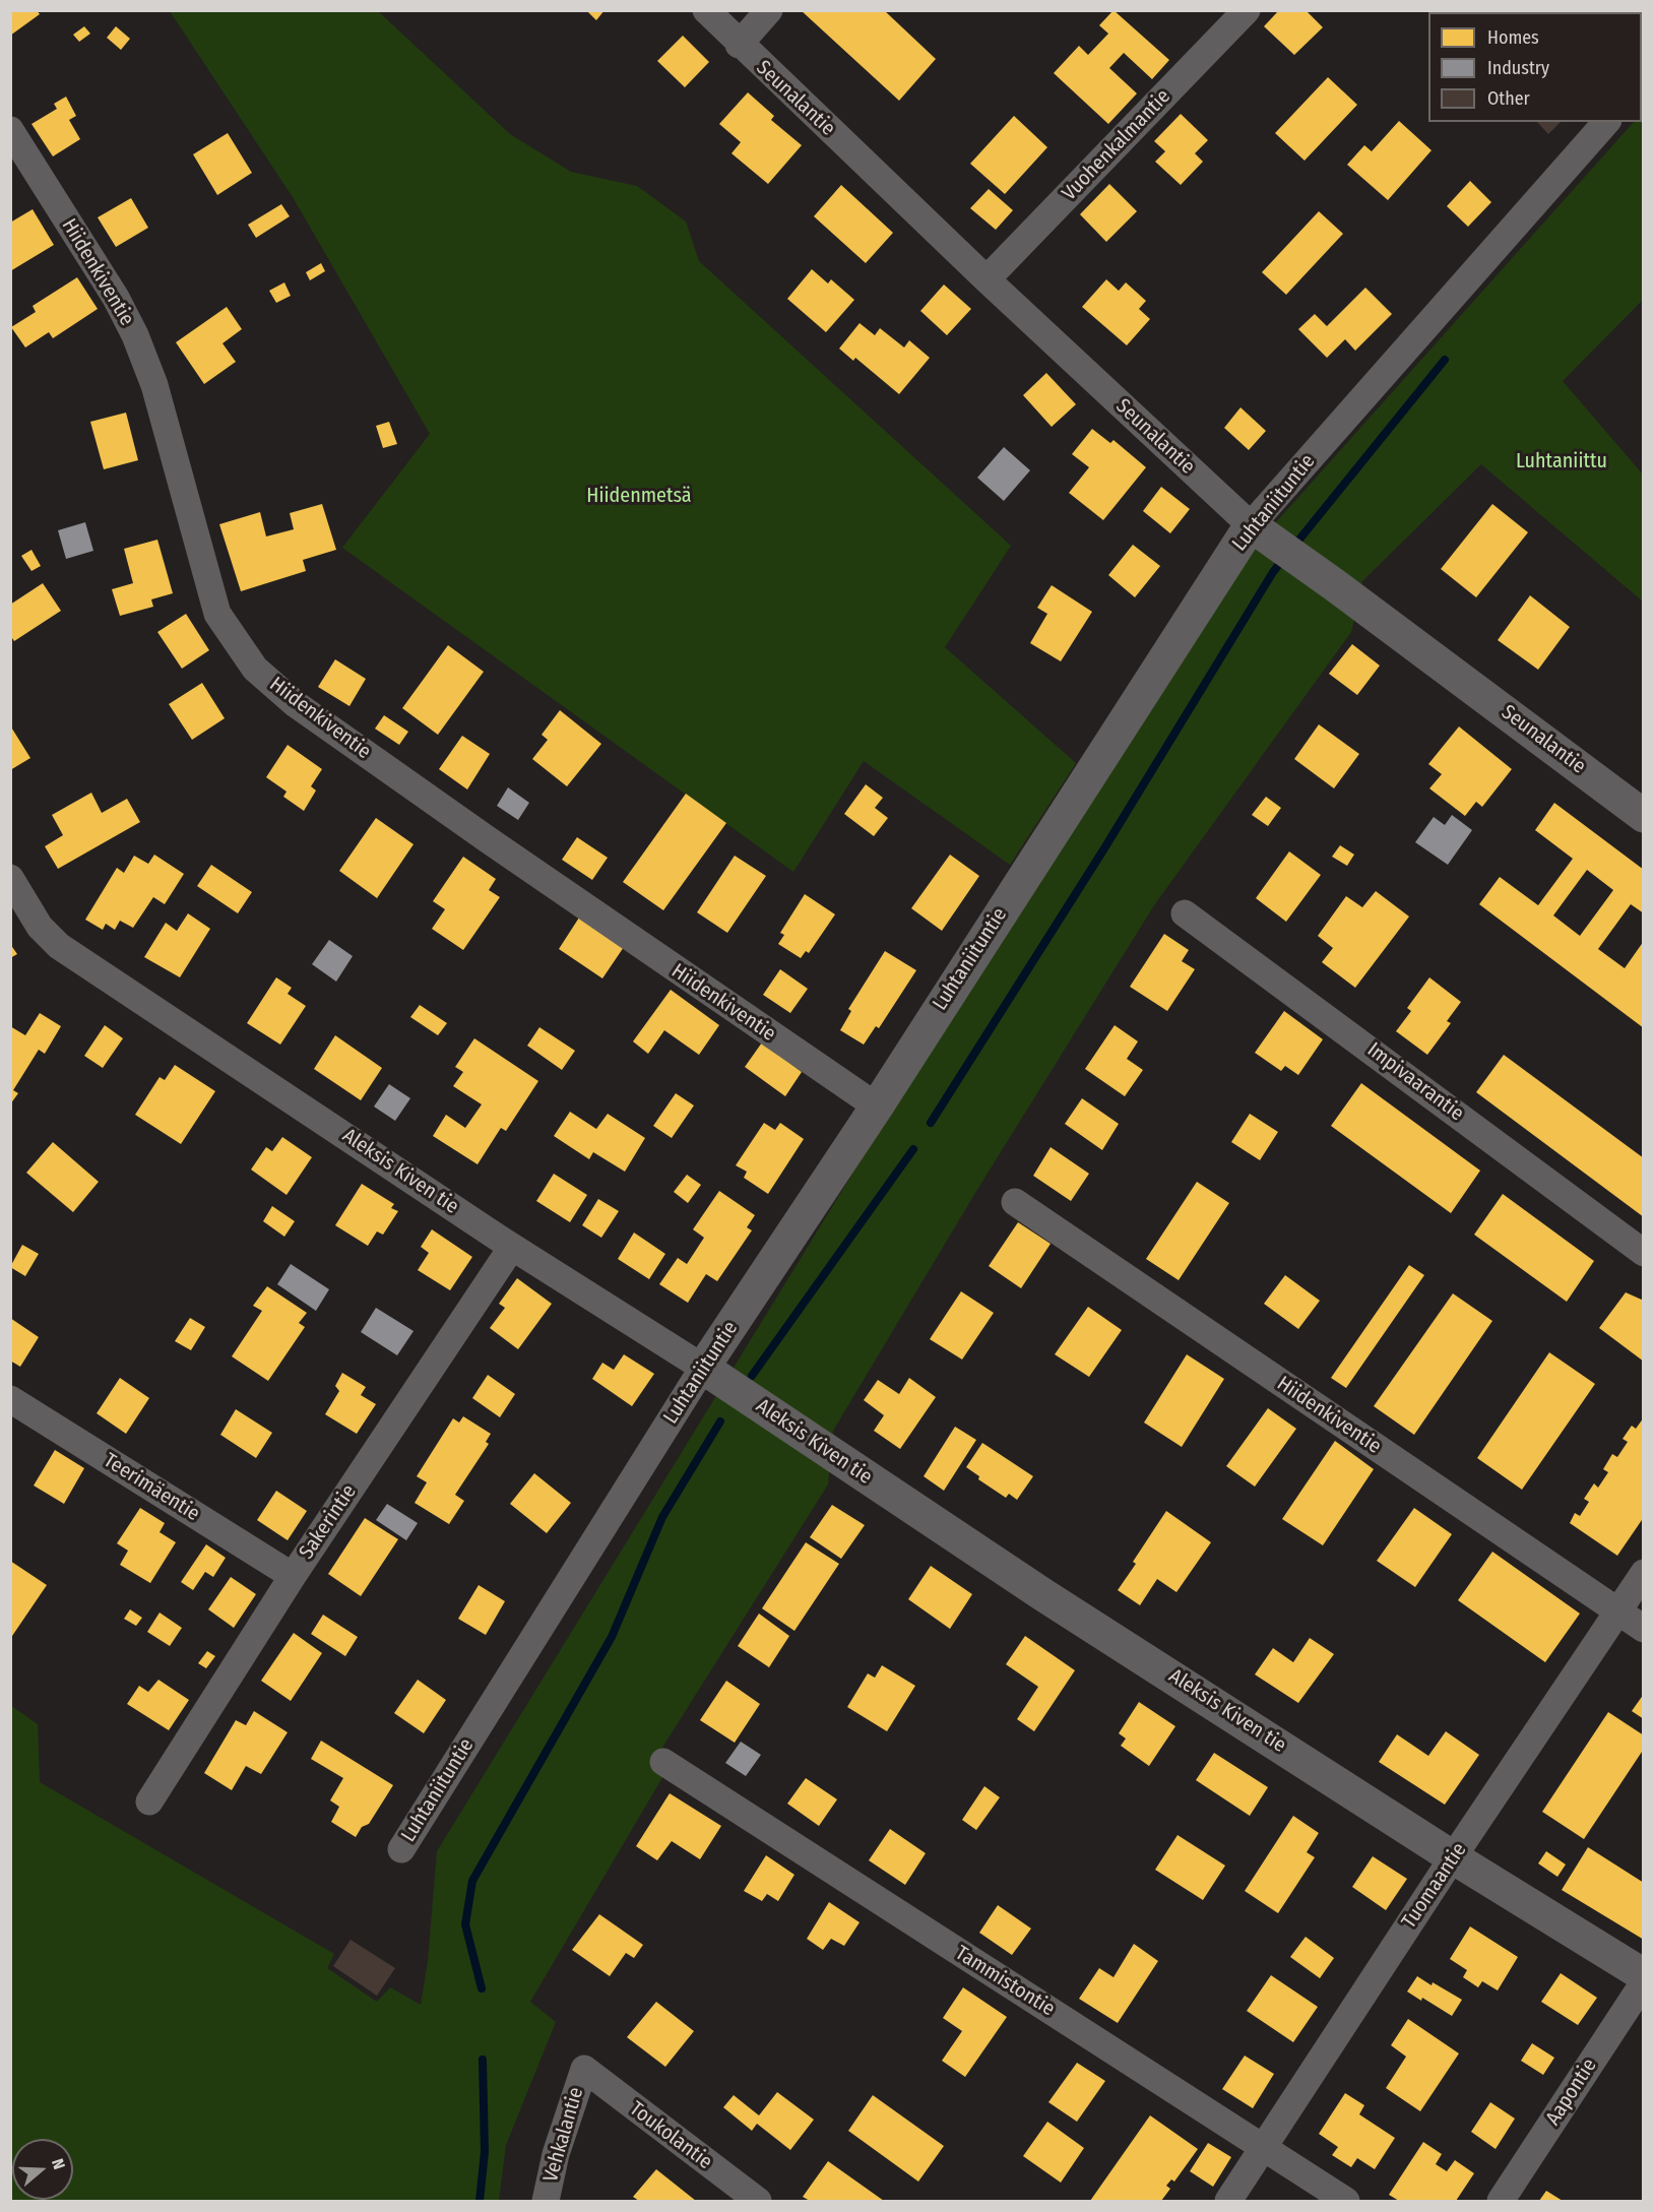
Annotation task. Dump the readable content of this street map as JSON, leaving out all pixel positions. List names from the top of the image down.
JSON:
{
  "streets": {
    "street": [
      "Seunalantie",
      "Vuohenkalmantie",
      "Hiidenkiventie",
      "Luhtaniituntie",
      "Impivaarantie",
      "Aleksis Kiven tie",
      "Teerimäentie",
      "Sakerintie",
      "Tuomaantie",
      "Tammistontie",
      "Aapontie",
      "Vehkalantie",
      "Toukolantie"
    ]
  },
  "crossings": [
    ["Seunalantie", "Vuohenkalmantie"],
    ["Seunalantie", "Luhtaniituntie"],
    ["Hiidenkiventie", "Luhtaniituntie"],
    ["Hiidenkiventie", "Tuomaantie"],
    ["Luhtaniituntie", "Aleksis Kiven tie"],
    ["Aleksis Kiven tie", "Sakerintie"],
    ["Aleksis Kiven tie", "Tuomaantie"],
    ["Teerimäentie", "Sakerintie"],
    ["Tuomaantie", "Tammistontie"],
    ["Vehkalantie", "Toukolantie"]
  ],
  "parks": ["Luhtaniittu", "Hiidenmetsä"],
  "legend": ["Homes", "Industry", "Other"],
  "north": "right"
}
